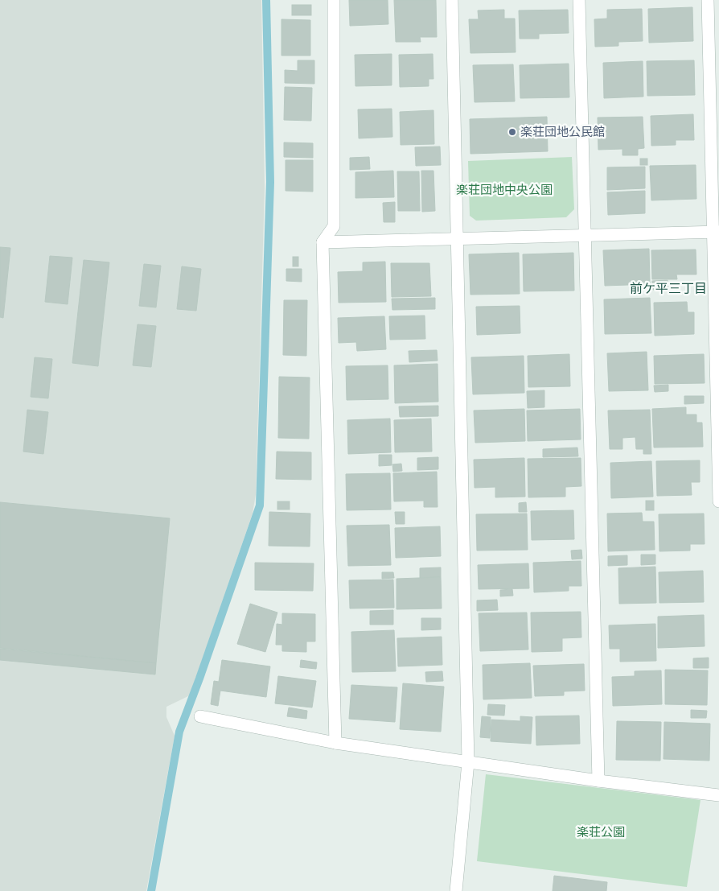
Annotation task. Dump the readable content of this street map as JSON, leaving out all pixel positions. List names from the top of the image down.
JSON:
{
  "districts": ["前ケ平三丁目"],
  "parks": ["楽荘団地中央公園", "楽荘公園"],
  "places": ["楽荘団地公民館"]
}
